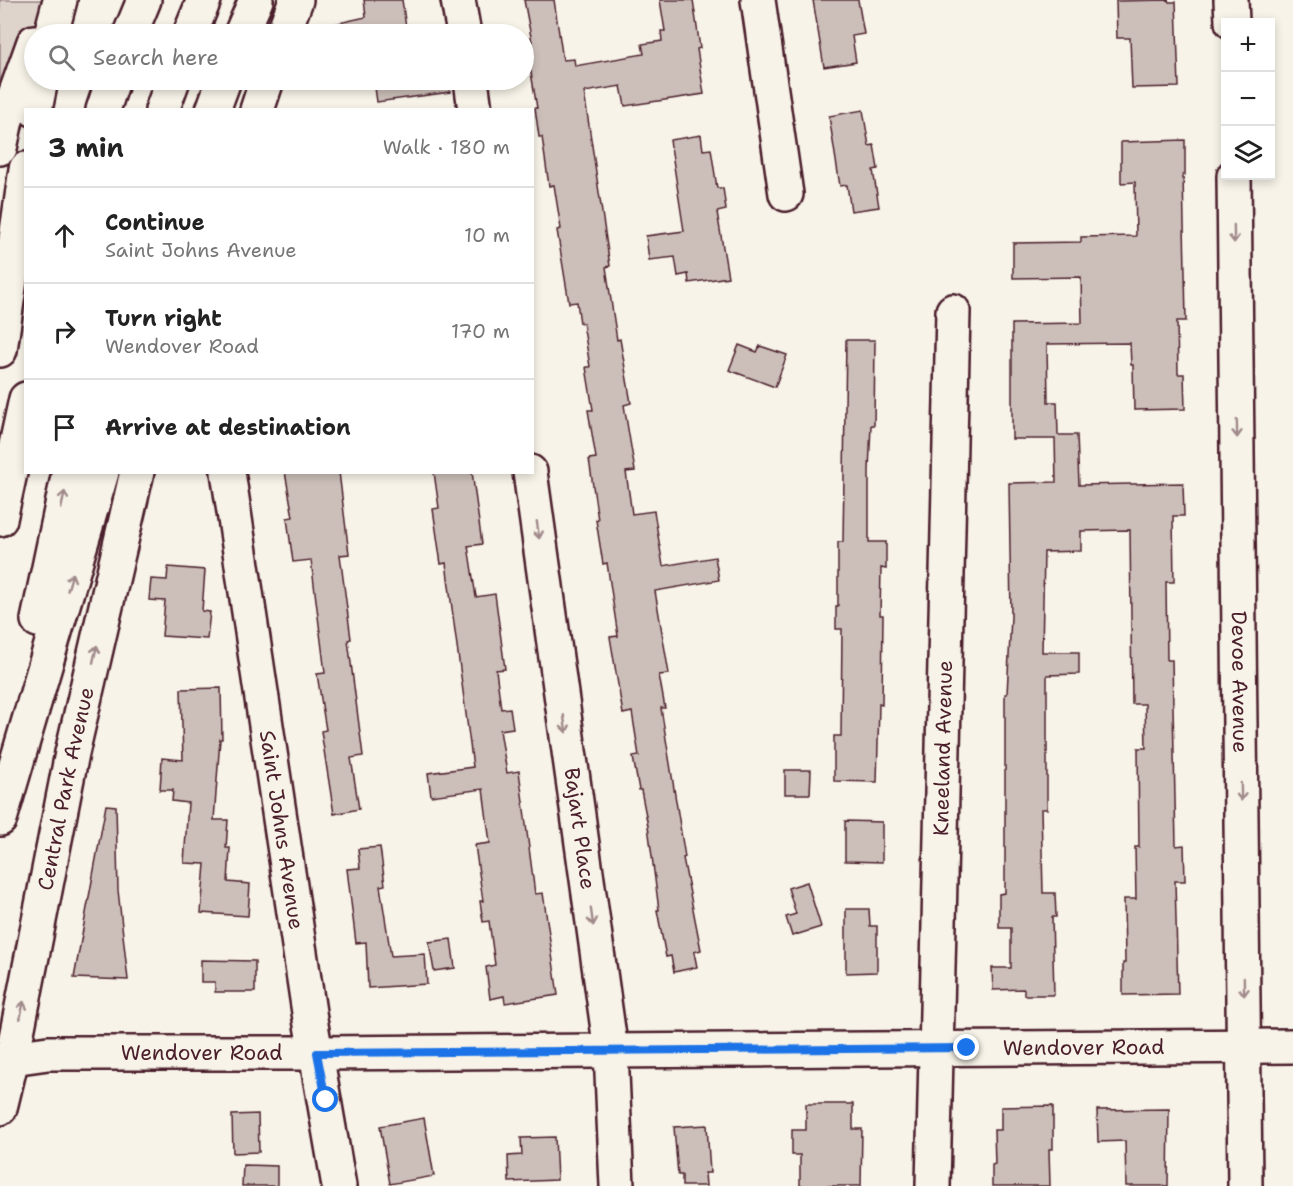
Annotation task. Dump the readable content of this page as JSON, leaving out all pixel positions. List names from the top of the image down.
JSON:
{
  "streets": {
    "main road": [
      "Devoe Avenue",
      "Kneeland Avenue",
      "Central Park Avenue",
      "Bajart Place",
      "Saint Johns Avenue",
      "Wendover Road"
    ]
  },
  "crossings": [
    ["Devoe Avenue", "Wendover Road"],
    ["Kneeland Avenue", "Wendover Road"],
    ["Central Park Avenue", "Wendover Road"],
    ["Bajart Place", "Wendover Road"],
    ["Saint Johns Avenue", "Wendover Road"]
  ],
  "one_way": ["Devoe Avenue", "Bajart Place"],
  "page": {
    "map_buttons": ["+", "−"],
    "search": "Search here",
    "heading": ["3 min", "Walk · 180 m"],
    "list": [
      ["Continue", "Saint Johns Avenue", "10 m"],
      ["Turn right", "Wendover Road", "170 m"],
      "Arrive at destination"
    ]
  }
}
